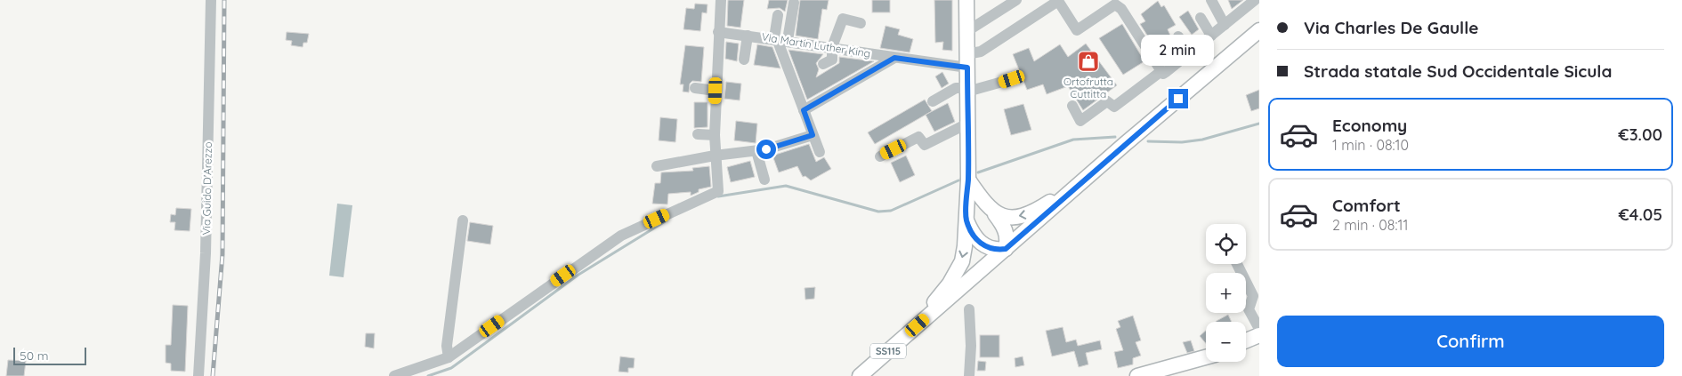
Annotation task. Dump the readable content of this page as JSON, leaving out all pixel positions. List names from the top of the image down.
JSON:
{
  "streets": {
    "main road": ["SS115"],
    "street": ["Via Martin Luther King", "Via Guido D'Arezzo"]
  },
  "places": {
    "shop": ["Ortofrutta Cuttitta"]
  },
  "scale_bar": "50 m",
  "page": {
    "banner": ["Via Charles De Gaulle", "Strada statale Sud Occidentale Sicula"],
    "bubble": "2 min",
    "list": [
      {
        "name": "Economy",
        "note": "1 min · 08:10",
        "value": "€3.00"
      },
      {
        "name": "Comfort",
        "note": "2 min · 08:11",
        "value": "€4.05"
      }
    ],
    "map_buttons": ["+", "−"],
    "buttons": "Confirm",
    "scale": "50 m"
  }
}
